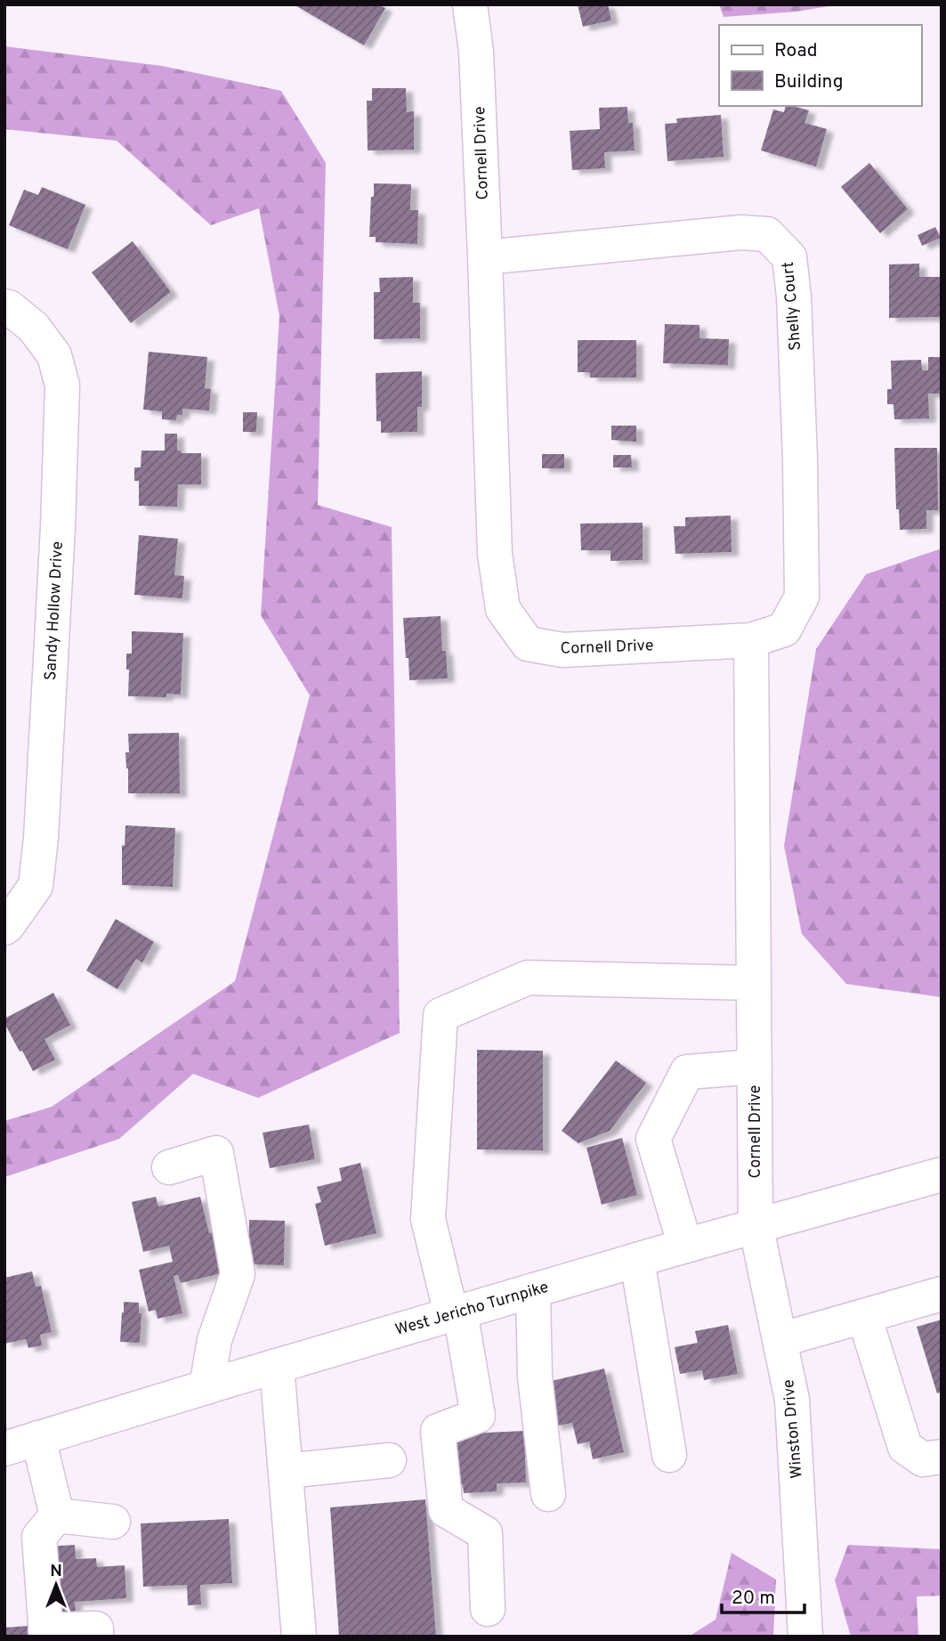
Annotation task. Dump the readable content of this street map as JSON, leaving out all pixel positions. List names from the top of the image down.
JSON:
{
  "streets": {
    "street": [
      "Cornell Drive",
      "Shelly Court",
      "Sandy Hollow Drive",
      "West Jericho Turnpike",
      "Winston Drive"
    ]
  },
  "crossings": [
    ["Cornell Drive", "Shelly Court"],
    ["Cornell Drive", "West Jericho Turnpike"],
    ["Cornell Drive", "Winston Drive"],
    ["West Jericho Turnpike", "Winston Drive"]
  ],
  "legend": ["Road", "Building"],
  "scale_bar": "20 m",
  "north": "top"
}
